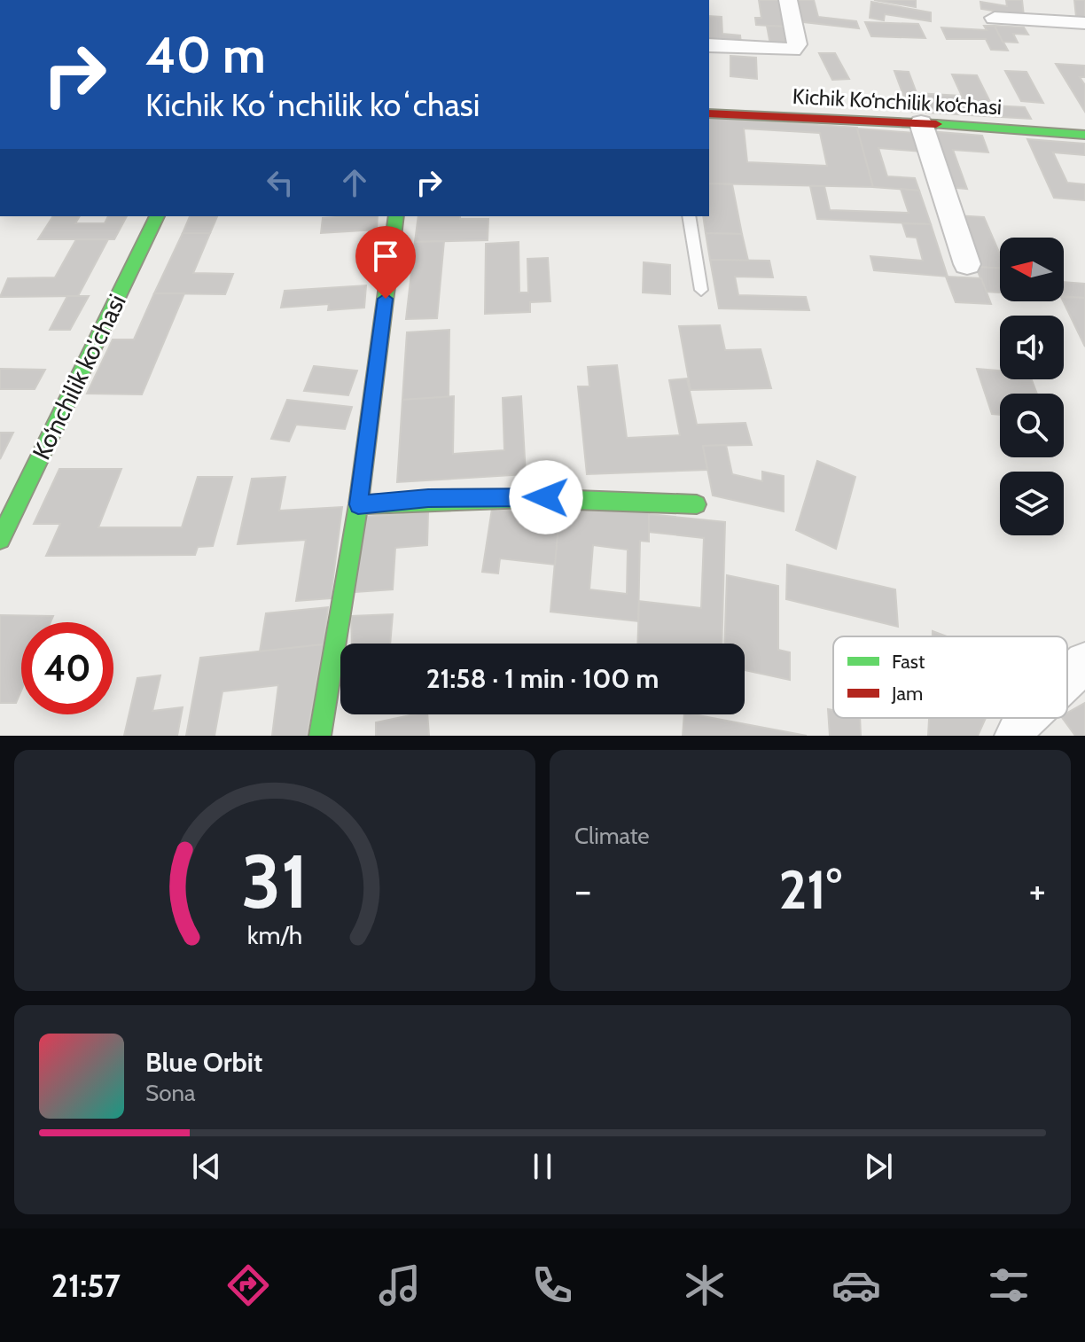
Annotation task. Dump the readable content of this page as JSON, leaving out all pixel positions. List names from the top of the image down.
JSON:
{
  "streets": {
    "street": ["Kichik Ko‘nchilik ko‘chasi", "Ko‘nchilik ko'chasi"]
  },
  "legend": ["Fast", "Jam"],
  "north": "left",
  "page": {
    "turn": ["40 m", "Kichik Koʻnchilik koʻchasi"],
    "limit": "40",
    "trip": "21:58 · 1 min · 100 m",
    "tile": "Climate",
    "heat": ["−", "21°", "+"],
    "song": ["Blue Orbit", "Sona"],
    "tabs": "21:57",
    "gauge": ["31", "km/h"]
  }
}
